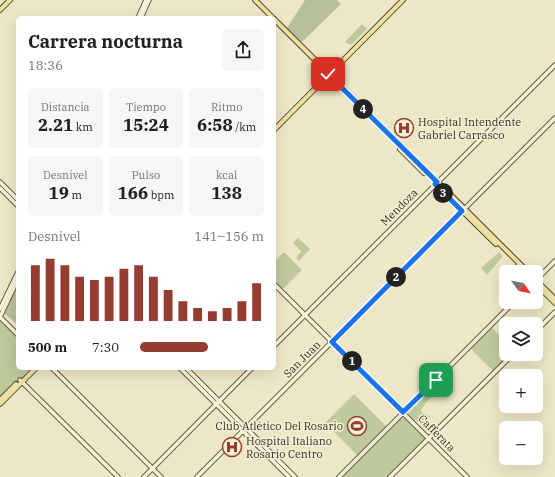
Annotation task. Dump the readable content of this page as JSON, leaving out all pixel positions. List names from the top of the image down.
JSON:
{
  "streets": {
    "main road": ["Mendoza", "San Juan", "Cafferata"]
  },
  "crossings": [
    ["Mendoza", "Cafferata"],
    ["San Juan", "Cafferata"]
  ],
  "places": {
    "hospital": ["Hospital Intendente Gabriel Carrasco", "Hospital Italiano Rosario Centro"],
    "sports": ["Club Atlético Del Rosario"]
  },
  "north": "bottom right",
  "page": {
    "heading": ["Carrera nocturna", "18:36"],
    "stats": [
      ["Distancia", "2.21 km"],
      ["Tiempo", "15:24"],
      ["Ritmo", "6:58 /km"],
      ["Desnivel", "19 m"],
      ["Pulso", "166 bpm"],
      ["kcal", "138"]
    ],
    "pins": [
      "4",
      "3",
      "2",
      "1"
    ],
    "chart": ["Desnivel", "141–156 m"],
    "map_buttons": ["+", "−"],
    "list": [
      {
        "name": "500 m",
        "note": "7:30"
      }
    ]
  }
}
